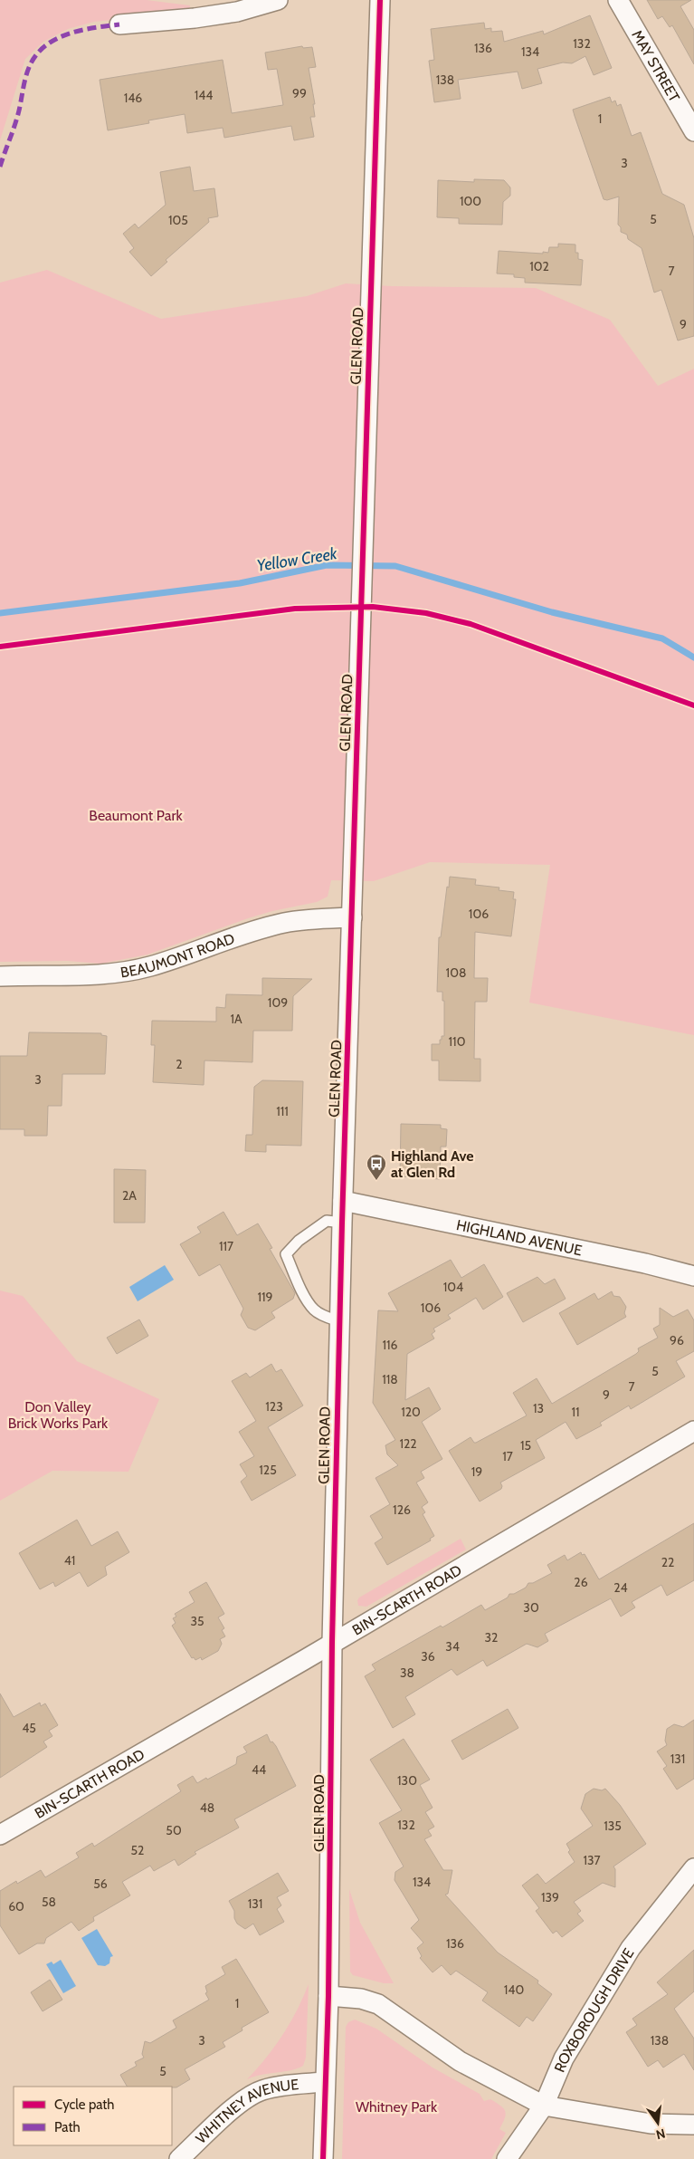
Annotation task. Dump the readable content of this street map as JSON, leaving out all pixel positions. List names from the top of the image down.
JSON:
{
  "streets": {
    "street": [
      "MAY STREET",
      "GLEN ROAD",
      "BEAUMONT ROAD",
      "HIGHLAND AVENUE",
      "BIN-SCARTH ROAD",
      "ROXBOROUGH DRIVE",
      "WHITNEY AVENUE"
    ]
  },
  "crossings": [
    ["GLEN ROAD", "BEAUMONT ROAD"],
    ["GLEN ROAD", "HIGHLAND AVENUE"],
    ["GLEN ROAD", "BIN-SCARTH ROAD"],
    ["GLEN ROAD", "WHITNEY AVENUE"]
  ],
  "water": ["Yellow Creek"],
  "parks": ["Beaumont Park", "Don Valley Brick Works Park", "Whitney Park"],
  "places": {
    "bus stop": ["Highland Ave at Glen Rd"]
  },
  "house_numbers": [
    "132",
    "136",
    "134",
    "138",
    "99",
    "144",
    "146",
    "1",
    "3",
    "100",
    "5",
    "105",
    "102",
    "7",
    "9",
    "106",
    "108",
    "109",
    "1A",
    "110",
    "2",
    "3",
    "111",
    "2A",
    "117",
    "104",
    "119",
    "106",
    "96",
    "116",
    "5",
    "118",
    "7",
    "9",
    "123",
    "13",
    "120",
    "11",
    "122",
    "15",
    "17",
    "125",
    "19",
    "126",
    "41",
    "22",
    "26",
    "24",
    "30",
    "35",
    "32",
    "34",
    "36",
    "38",
    "45",
    "131",
    "44",
    "130",
    "48",
    "132",
    "135",
    "50",
    "52",
    "137",
    "134",
    "56",
    "139",
    "58",
    "131",
    "60",
    "136",
    "140",
    "1",
    "3",
    "138",
    "5"
  ],
  "legend": ["Cycle path", "Path"],
  "north": "bottom"
}
